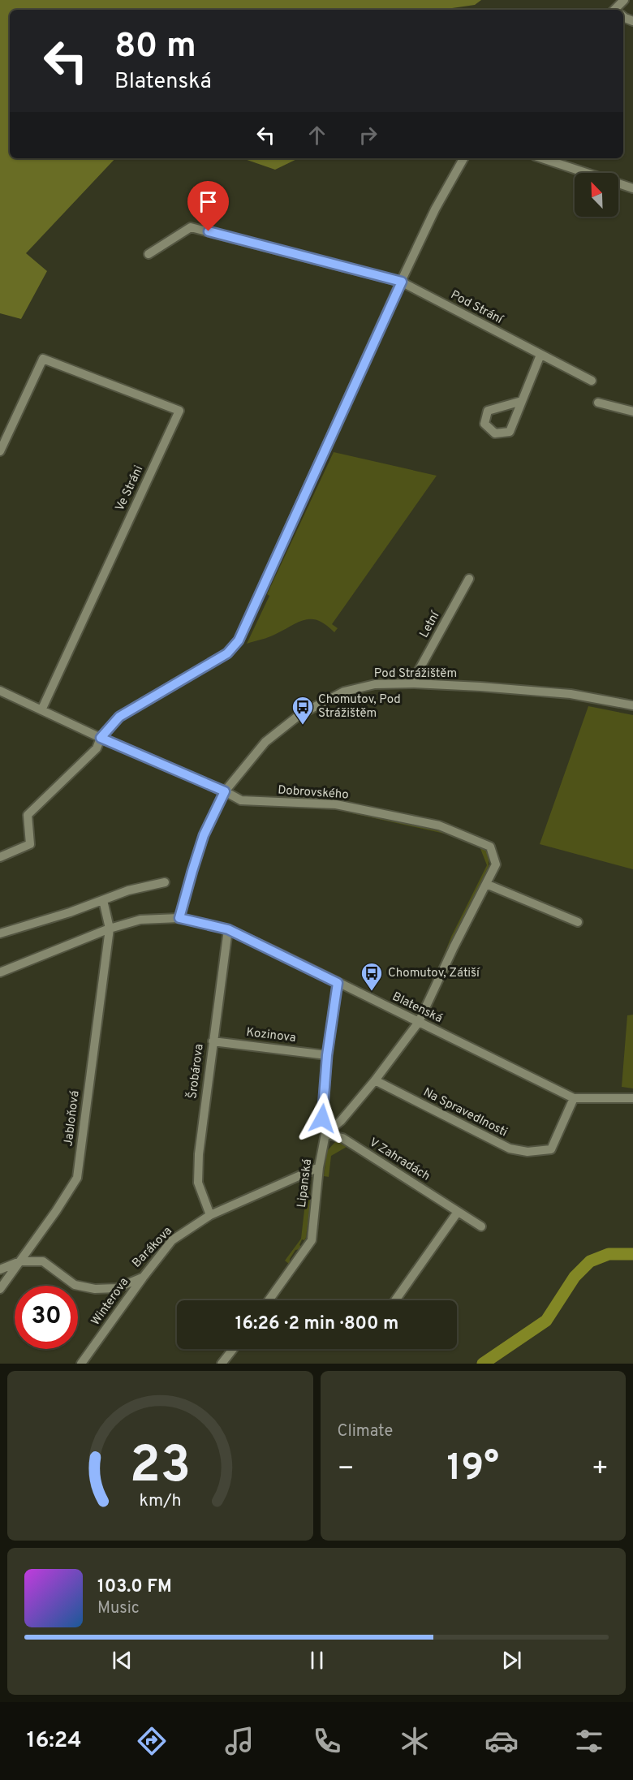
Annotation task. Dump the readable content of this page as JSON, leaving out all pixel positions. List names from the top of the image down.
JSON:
{
  "streets": {
    "street": [
      "Pod Strání",
      "Ve Stráni",
      "Letní",
      "Pod Strážištěm",
      "Dobrovského",
      "Blatenská",
      "Kozinova",
      "Šrobárova",
      "Na Spravedlnosti",
      "Jabloňová",
      "V Zahradách",
      "Lipanská",
      "Barákova",
      "Winterova"
    ]
  },
  "crossings": [
    ["Ve Stráni", "Dobrovského"],
    ["Letní", "Pod Strážištěm"],
    ["Pod Strážištěm", "Dobrovského"],
    ["Pod Strážištěm", "Blatenská"],
    ["Dobrovského", "Blatenská"],
    ["Blatenská", "Šrobárova"],
    ["Blatenská", "Na Spravedlnosti"],
    ["Blatenská", "Jabloňová"],
    ["Blatenská", "Lipanská"],
    ["Kozinova", "Šrobárova"],
    ["Kozinova", "Lipanská"],
    ["Šrobárova", "Barákova"],
    ["Jabloňová", "Barákova"],
    ["V Zahradách", "Lipanská"],
    ["Lipanská", "Barákova"],
    ["Barákova", "Winterova"]
  ],
  "places": {
    "bus stop": ["Chomutov, Pod Strážištěm", "Chomutov, Zátiší"]
  },
  "north": "top left",
  "page": {
    "turn": ["80 m", "Blatenská"],
    "limit": "30",
    "trip": "16:26 · 2 min · 800 m",
    "tile": "Climate",
    "heat": ["−", "19°", "+"],
    "song": ["103.0 FM", "Music"],
    "tabs": "16:24",
    "gauge": ["23", "km/h"]
  }
}
